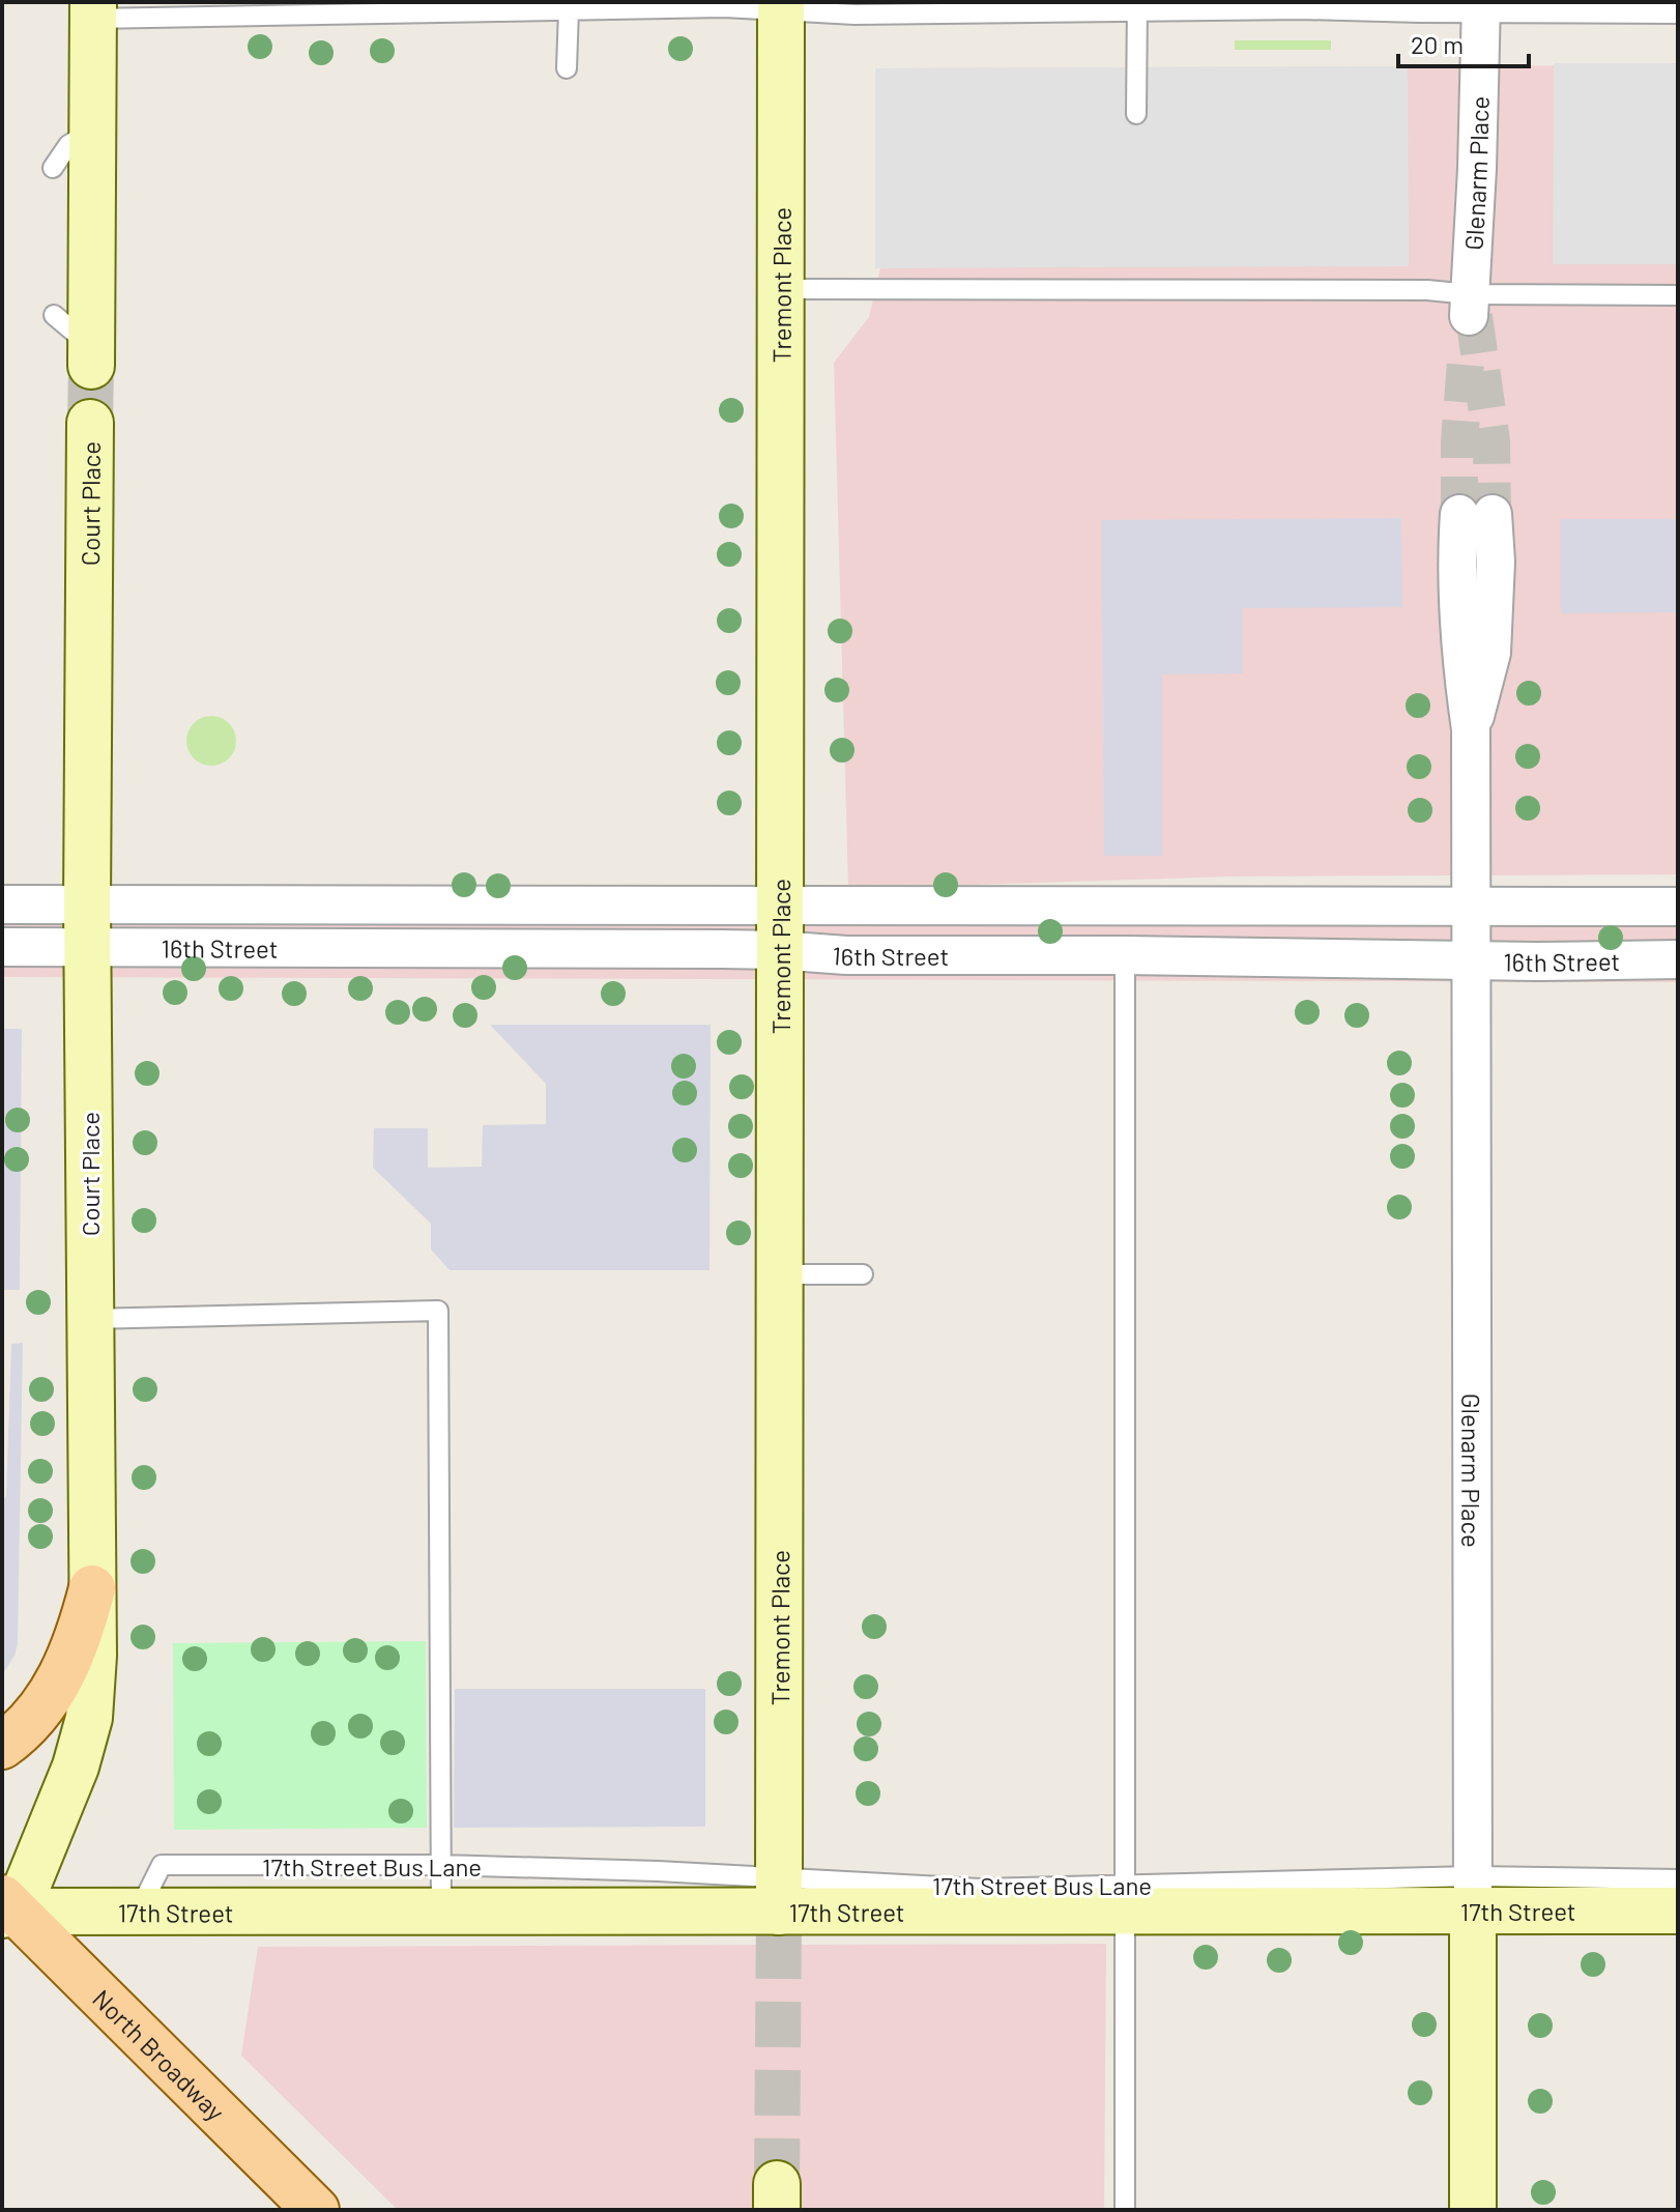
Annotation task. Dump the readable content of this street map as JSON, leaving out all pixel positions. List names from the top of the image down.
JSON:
{
  "streets": {
    "main road": ["North Broadway"],
    "street": [
      "Glenarm Place",
      "Tremont Place",
      "Court Place",
      "16th Street",
      "17th Street"
    ],
    "lane": ["17th Street Bus Lane"]
  },
  "crossings": [
    ["Glenarm Place", "16th Street"],
    ["Glenarm Place", "17th Street"],
    ["Tremont Place", "16th Street"],
    ["Tremont Place", "17th Street Bus Lane"],
    ["Tremont Place", "17th Street"],
    ["Court Place", "16th Street"],
    ["Court Place", "17th Street"],
    ["Court Place", "North Broadway"],
    ["17th Street Bus Lane", "17th Street"],
    ["17th Street", "North Broadway"]
  ],
  "scale_bar": "20 m"
}
